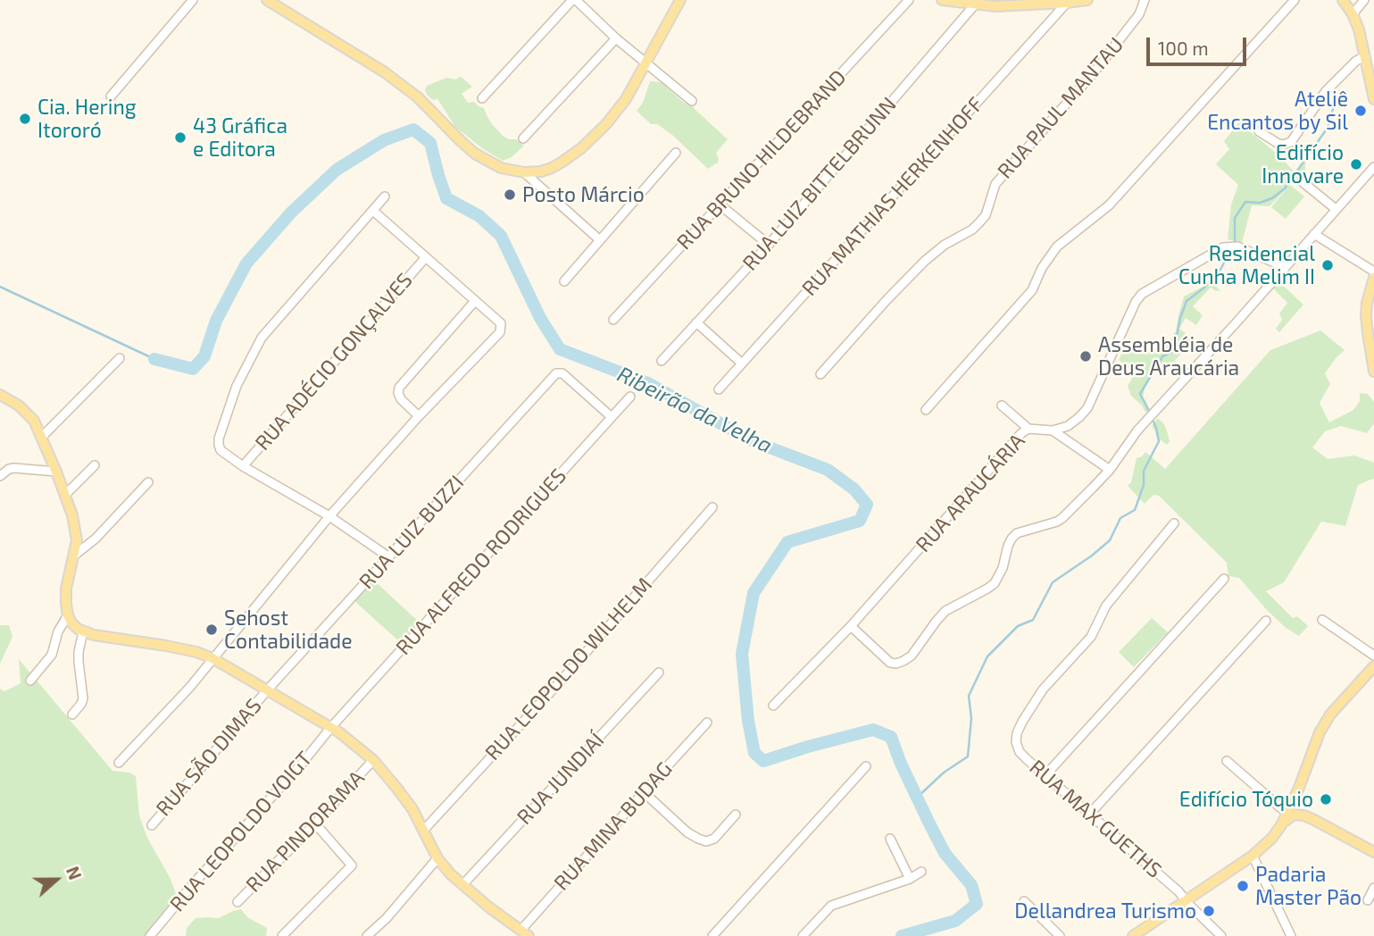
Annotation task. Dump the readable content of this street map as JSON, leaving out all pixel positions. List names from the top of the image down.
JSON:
{
  "streets": {
    "street": [
      "RUA PAUL MANTAU",
      "RUA BRUNO HILDEBRAND",
      "RUA LUIZ BITTELBRUNN",
      "RUA MATHIAS HERKENHOFF",
      "RUA ADÉCIO GONÇALVES",
      "RUA ARAUCÁRIA",
      "RUA LUIZ BUZZI",
      "RUA ALFREDO RODRIGUES",
      "RUA LEOPOLDO WILHELM",
      "RUA SÃO DIMAS",
      "RUA JUNDIAÍ",
      "RUA MAX GUETHS",
      "RUA MINA BUDAG",
      "RUA LEOPOLDO VOIGT",
      "RUA PINDORAMA"
    ]
  },
  "crossings": [
    ["RUA LUIZ BUZZI", "RUA ALFREDO RODRIGUES"],
    ["RUA LUIZ BUZZI", "RUA SÃO DIMAS"],
    ["RUA ALFREDO RODRIGUES", "RUA LEOPOLDO VOIGT"]
  ],
  "water": ["Ribeirão da Velha"],
  "places": [
    "Ateliê Encantos by Sil",
    "Cia. Hering Itororó",
    "43 Gráfica e Editora",
    "Edifício Innovare",
    "Posto Márcio",
    "Residencial Cunha Melim II",
    "Assembléia de Deus Araucária",
    "Sehost Contabilidade",
    "Edifício Tóquio",
    "Padaria Master Pão",
    "Dellandrea Turismo"
  ],
  "scale_bar": "100 m",
  "north": "right"
}
